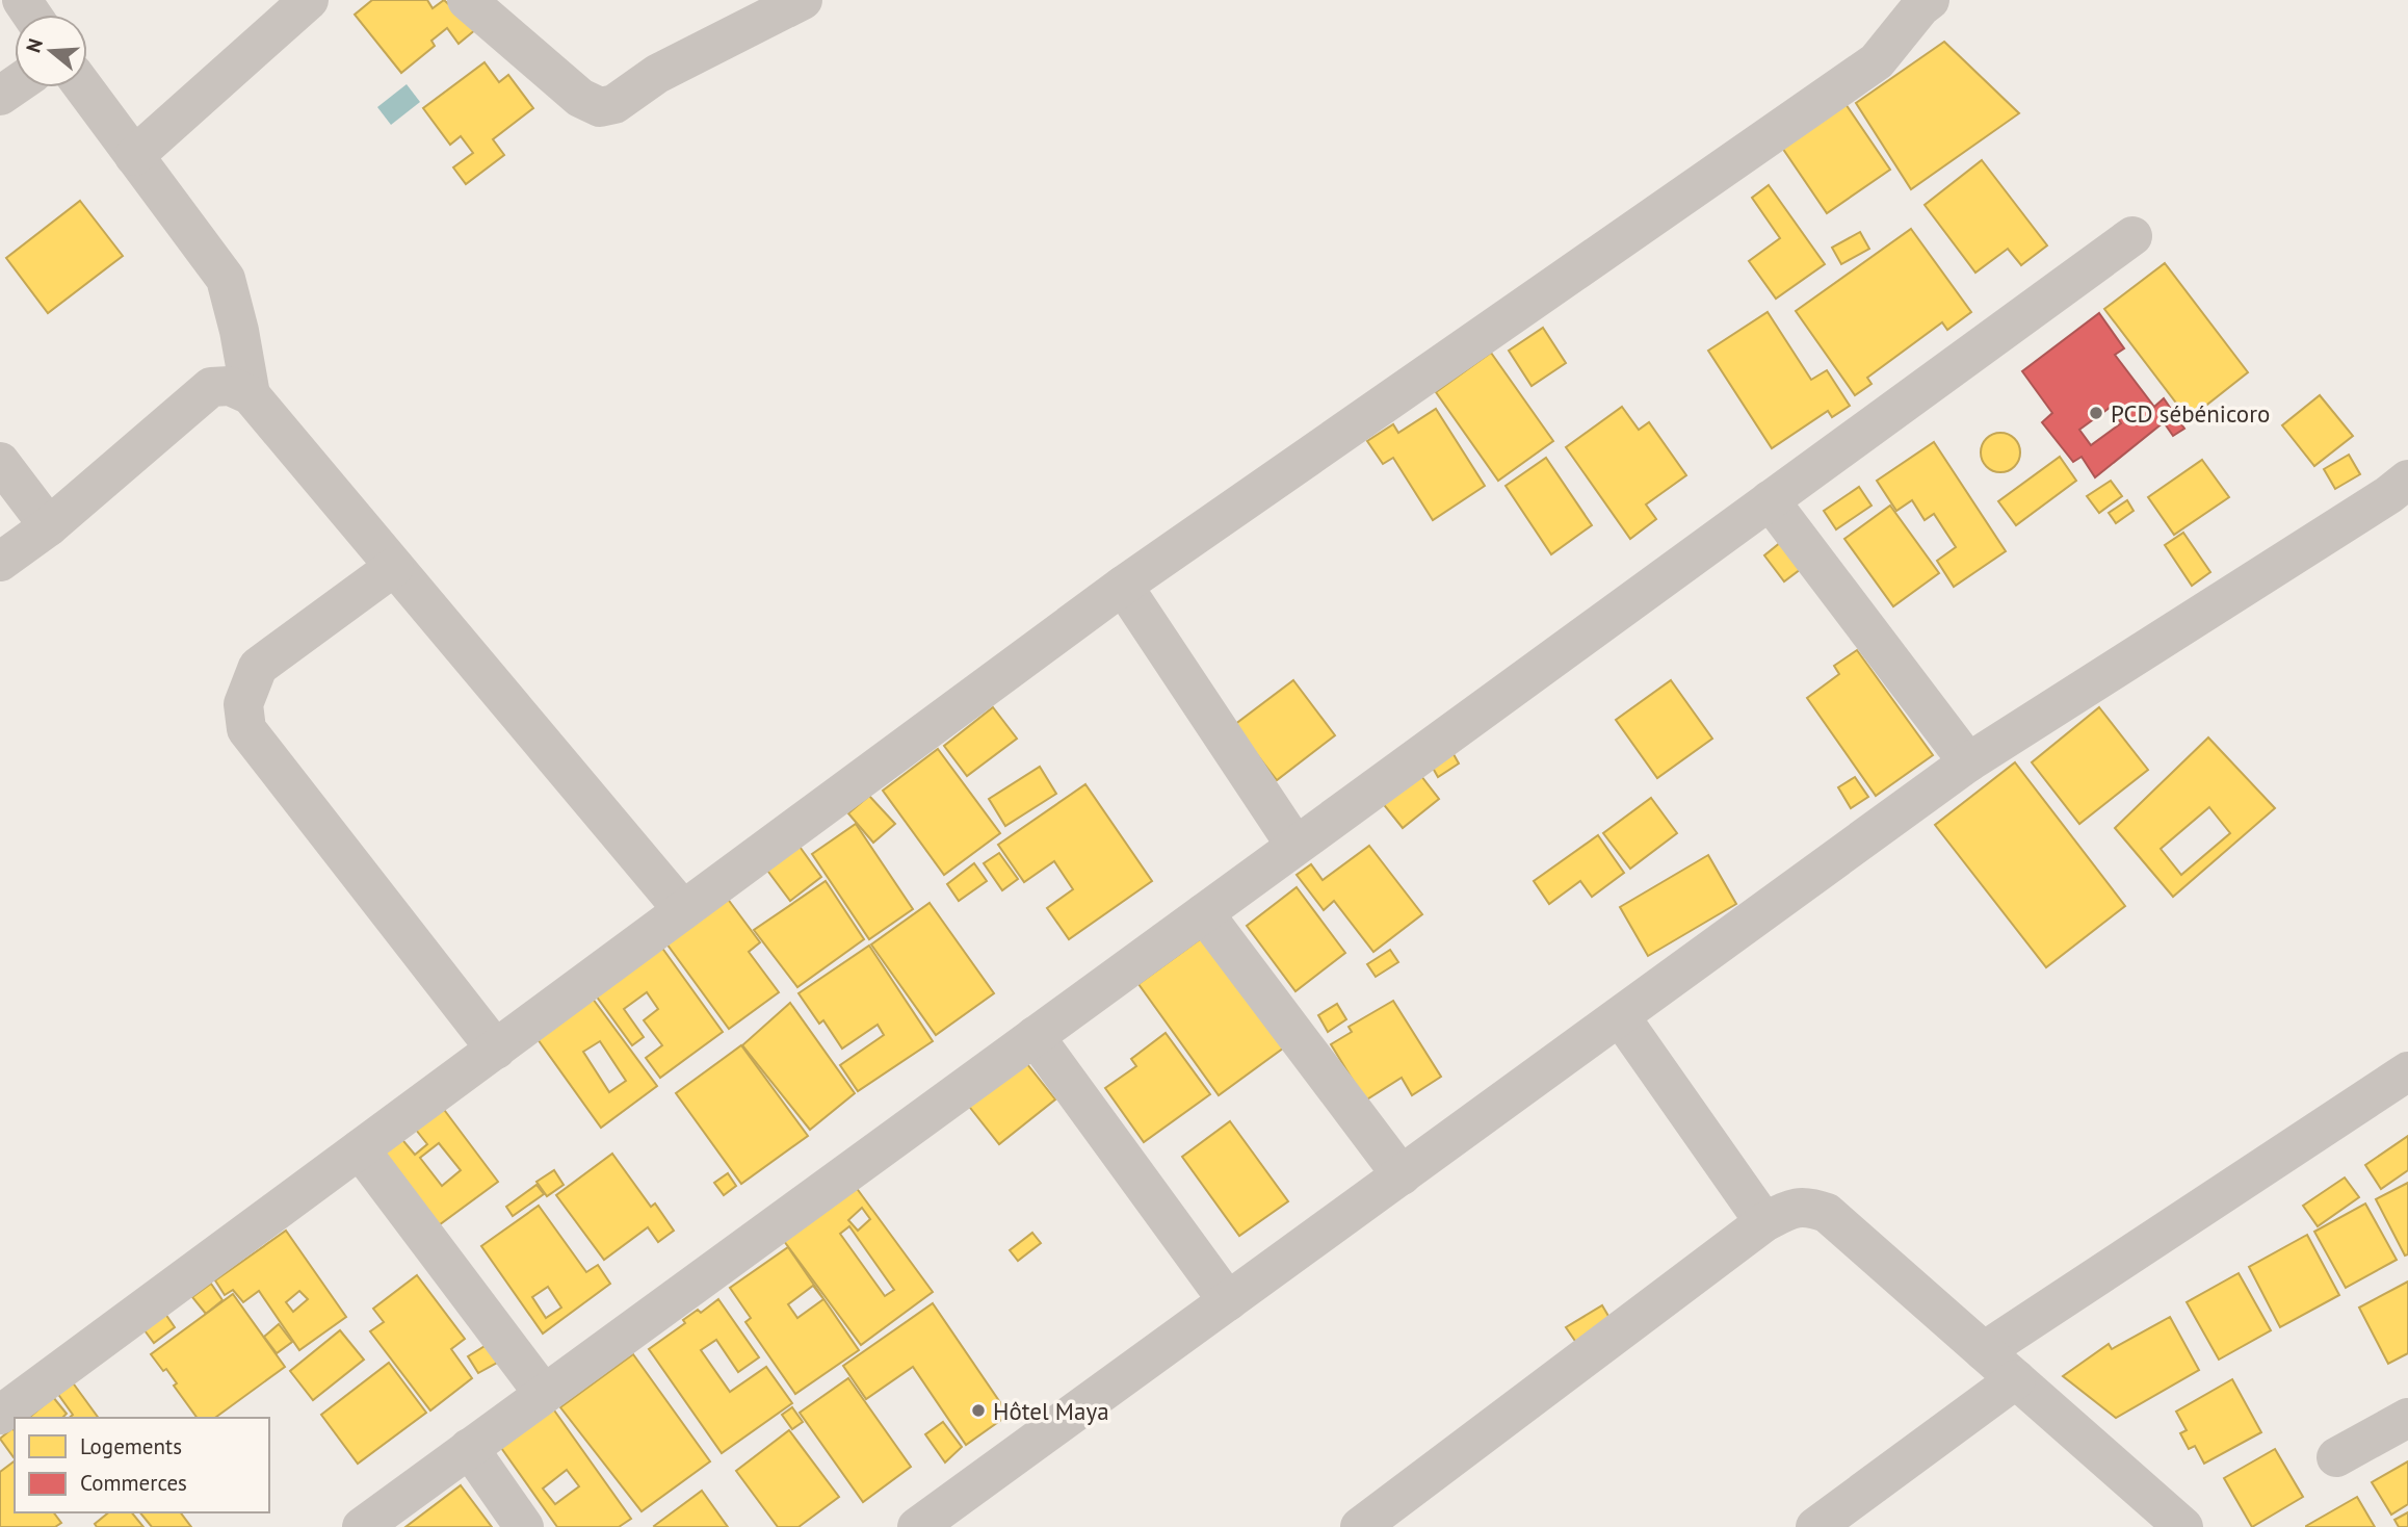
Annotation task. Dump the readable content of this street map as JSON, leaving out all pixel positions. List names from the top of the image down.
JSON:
{
  "places": ["PCD sébénicoro", "Hôtel Maya"],
  "legend": ["Logements", "Commerces"],
  "north": "left"
}
